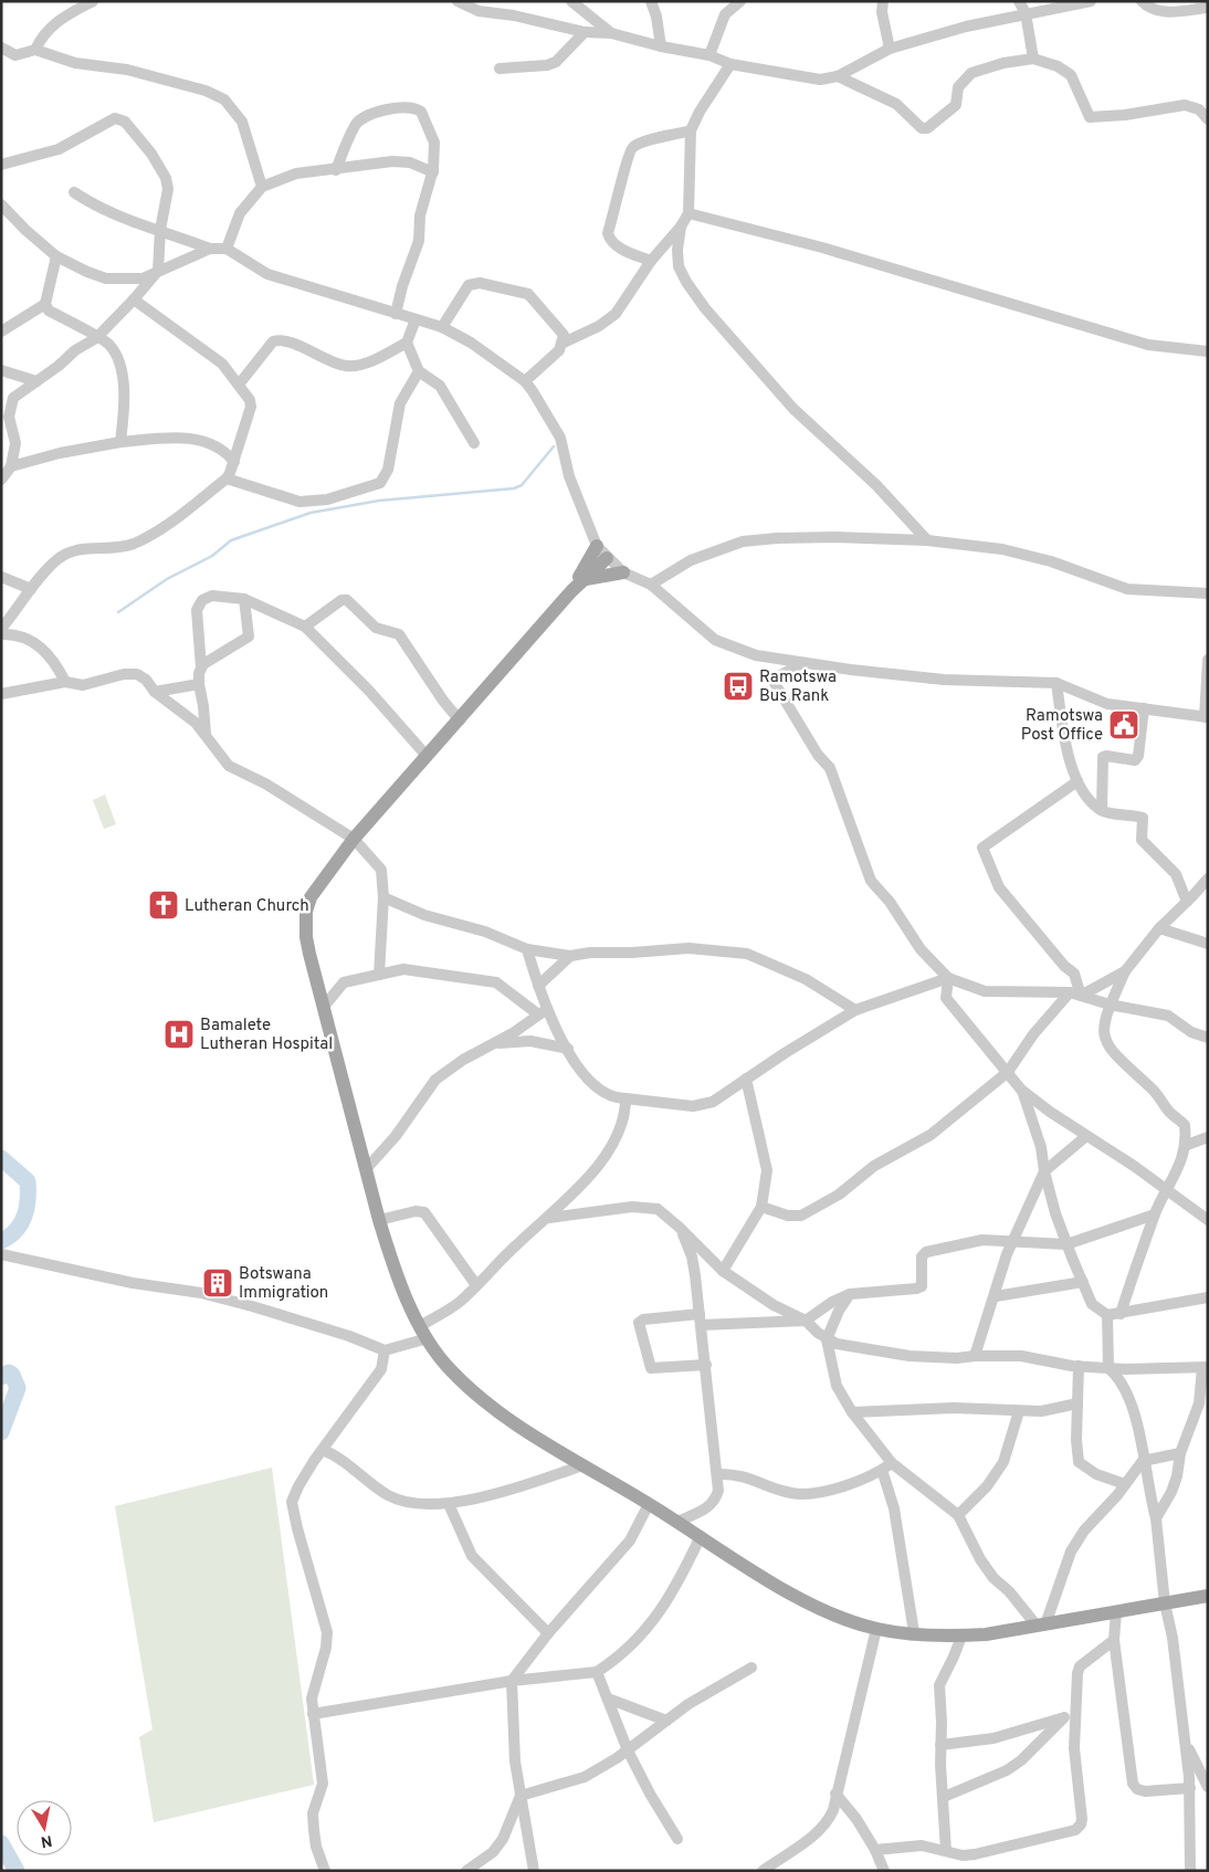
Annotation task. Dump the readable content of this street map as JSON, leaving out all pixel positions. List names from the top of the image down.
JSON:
{
  "places": {
    "bus stop": ["Ramotswa Bus Rank"],
    "public building": ["Ramotswa Post Office"],
    "church": ["Lutheran Church"],
    "hospital": ["Bamalete Lutheran Hospital"],
    "building": ["Botswana Immigration"]
  },
  "north": "bottom"
}
